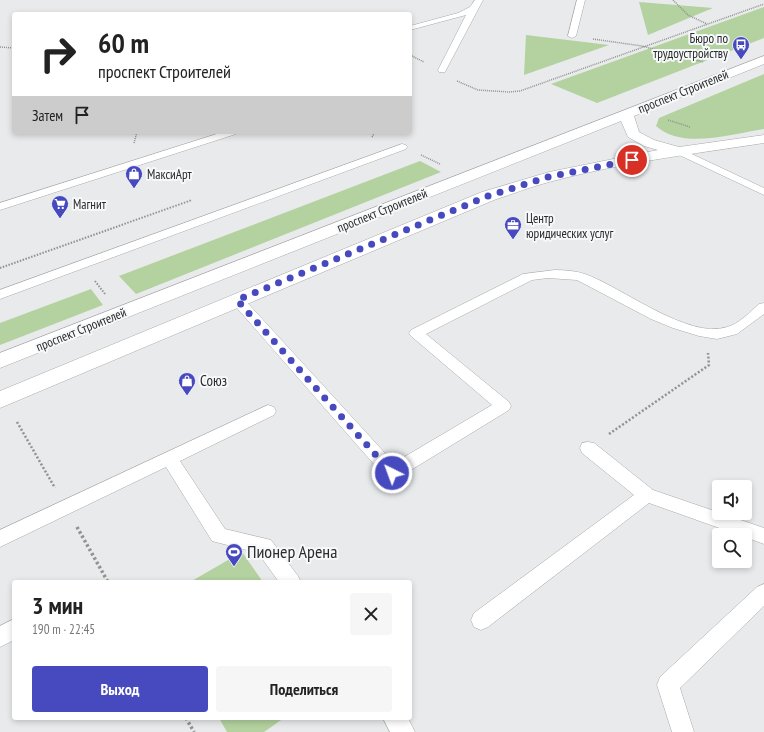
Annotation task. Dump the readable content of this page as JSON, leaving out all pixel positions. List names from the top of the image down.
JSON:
{
  "streets": {
    "main road": ["проспект Строителей"]
  },
  "places": {
    "bus stop": ["Бюро по трудоустройству"],
    "shop": ["МаксиАрт", "Союз"],
    "supermarket": ["Магнит"],
    "office": ["Центр юридических услуг"],
    "sports": ["Пионер Арена"]
  },
  "page": {
    "turn": ["60 m", "проспект Строителей"],
    "then": "Затем",
    "heading": ["3 мин", "190 m · 22:45"],
    "buttons": ["Выход", "Поделиться"]
  }
}
